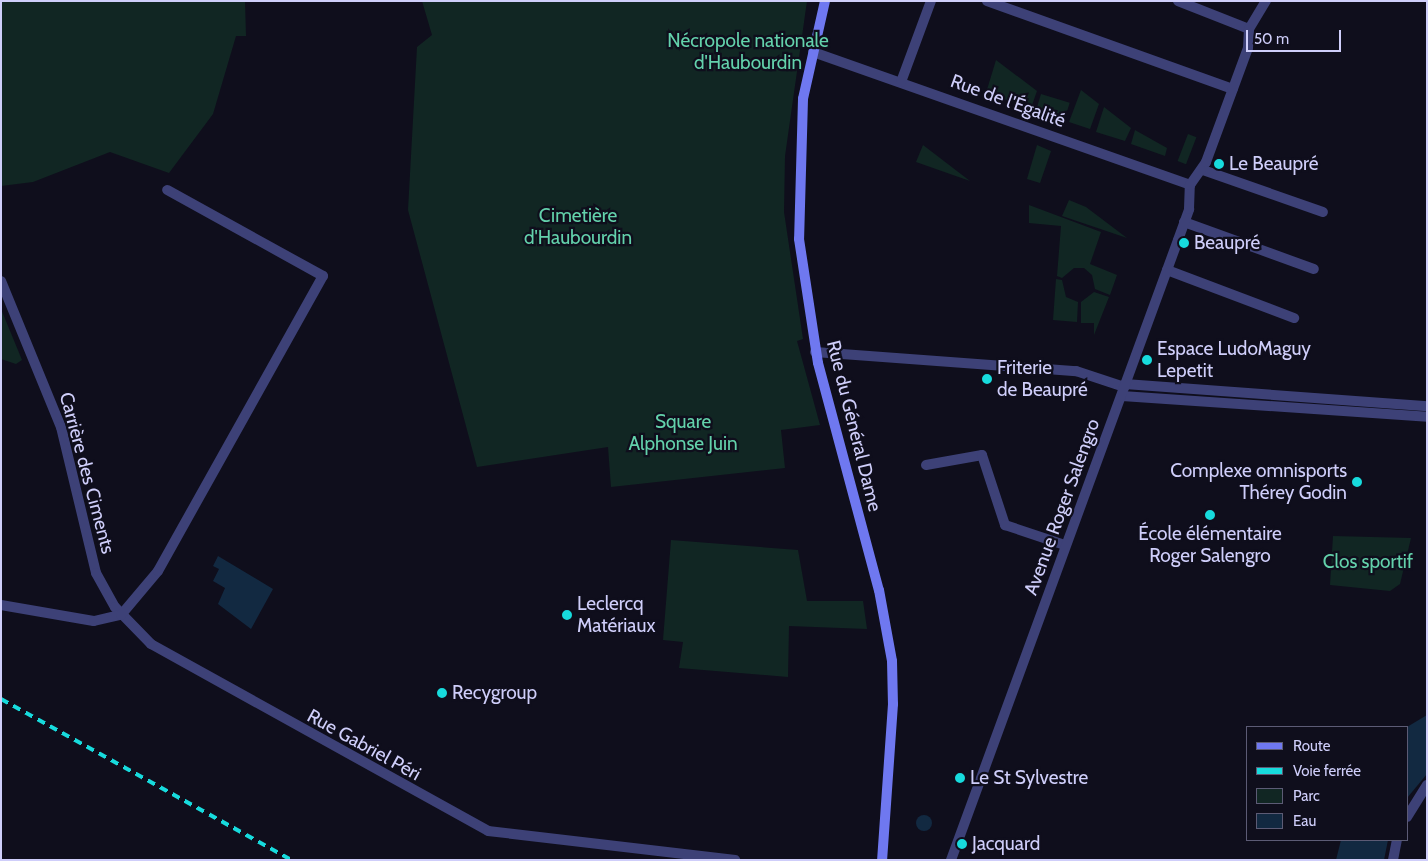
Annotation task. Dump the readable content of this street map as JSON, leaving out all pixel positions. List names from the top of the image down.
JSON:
{
  "streets": {
    "street": [
      "Rue de l'Égalité",
      "Rue du Général Dame",
      "Carrière des Ciments",
      "Avenue Roger Salengro",
      "Rue Gabriel Péri"
    ]
  },
  "crossings": [
    ["Rue de l'Égalité", "Rue du Général Dame"],
    ["Rue de l'Égalité", "Avenue Roger Salengro"],
    ["Carrière des Ciments", "Rue Gabriel Péri"]
  ],
  "parks": [
    "Nécropole nationale d'Haubourdin",
    "Cimetière d'Haubourdin",
    "Square Alphonse Juin",
    "Clos sportif"
  ],
  "places": [
    "Le Beaupré",
    "Beaupré",
    "Espace LudoMaguy Lepetit",
    "Friterie de Beaupré",
    "Complexe omnisports Thérey Godin",
    "École élémentaire Roger Salengro",
    "Leclercq Matériaux",
    "Recygroup",
    "Le St Sylvestre",
    "Jacquard"
  ],
  "legend": [
    "Route",
    "Voie ferrée",
    "Parc",
    "Eau"
  ],
  "scale_bar": "50 m"
}
